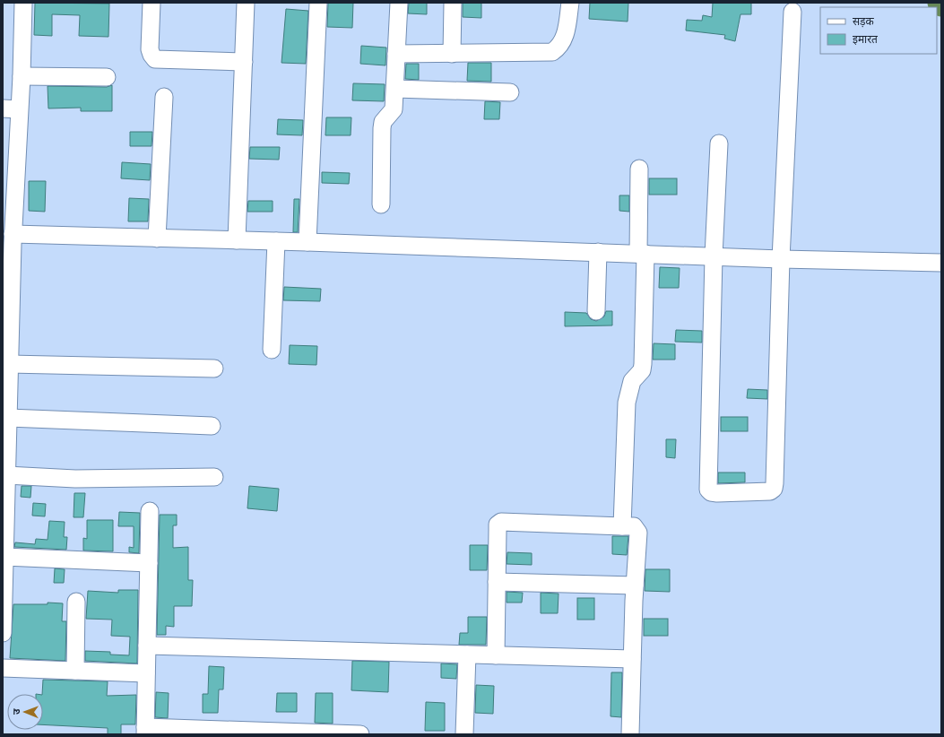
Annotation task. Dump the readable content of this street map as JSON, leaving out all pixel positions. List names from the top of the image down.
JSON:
{
  "legend": ["सड़क", "इमारत"],
  "north": "left"
}
